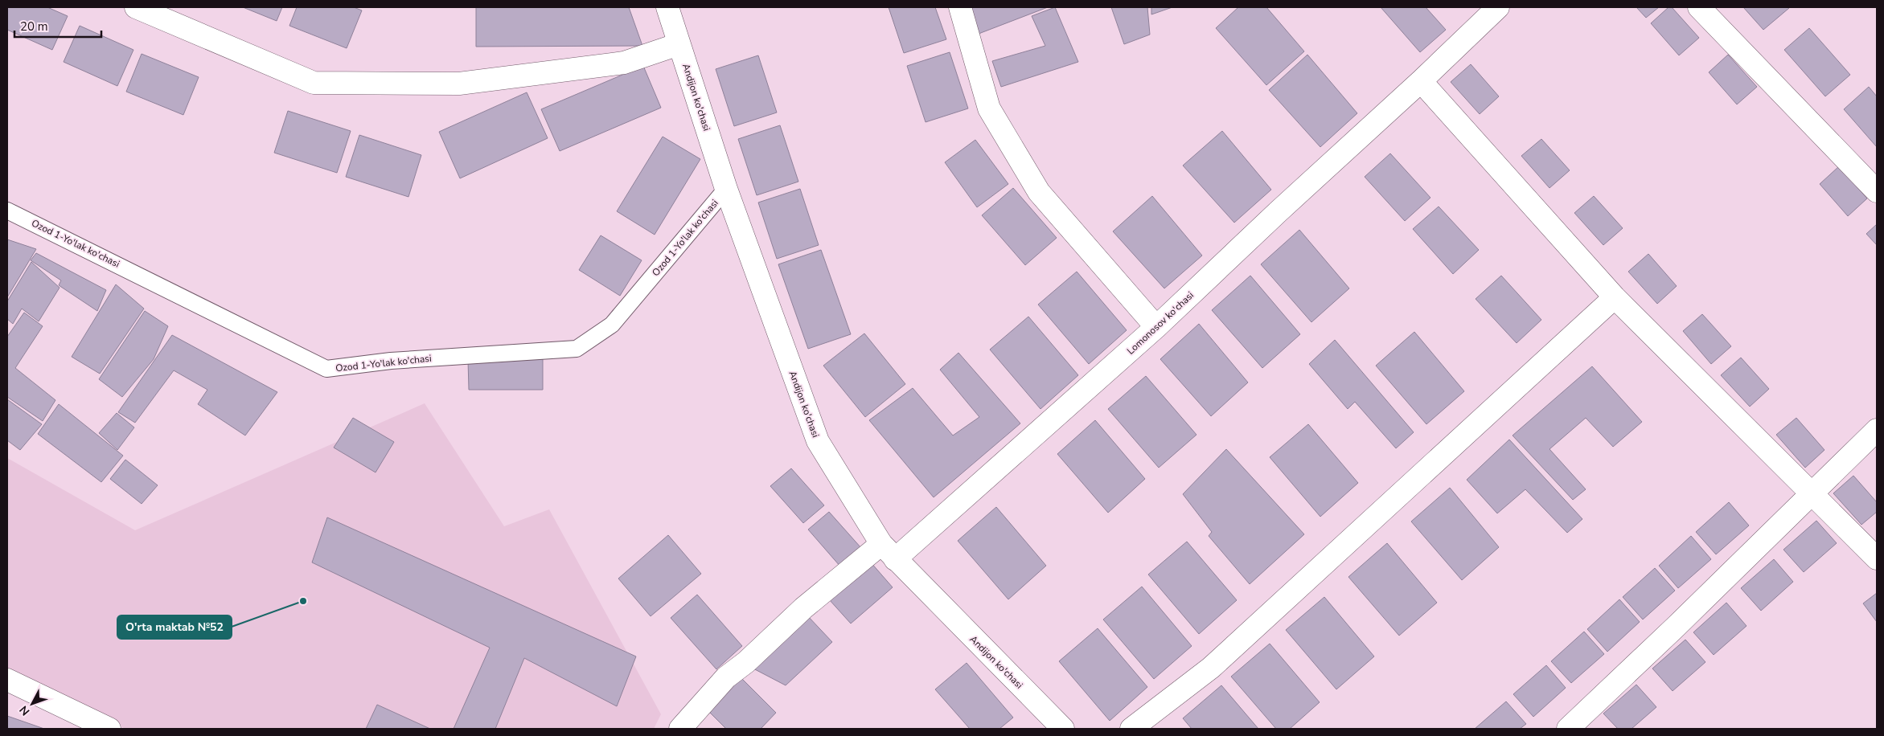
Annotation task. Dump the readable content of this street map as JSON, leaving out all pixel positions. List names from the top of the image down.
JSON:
{
  "streets": {
    "street": ["Andijon ko'chasi", "Lomonosov ko'chasi"],
    "lane": ["Ozod 1-Yo'lak ko'chasi"]
  },
  "crossings": [
    ["Andijon ko'chasi", "Ozod 1-Yo'lak ko'chasi"],
    ["Andijon ko'chasi", "Lomonosov ko'chasi"]
  ],
  "places": ["O'rta maktab №52"],
  "scale_bar": "20 m",
  "north": "bottom left"
}
